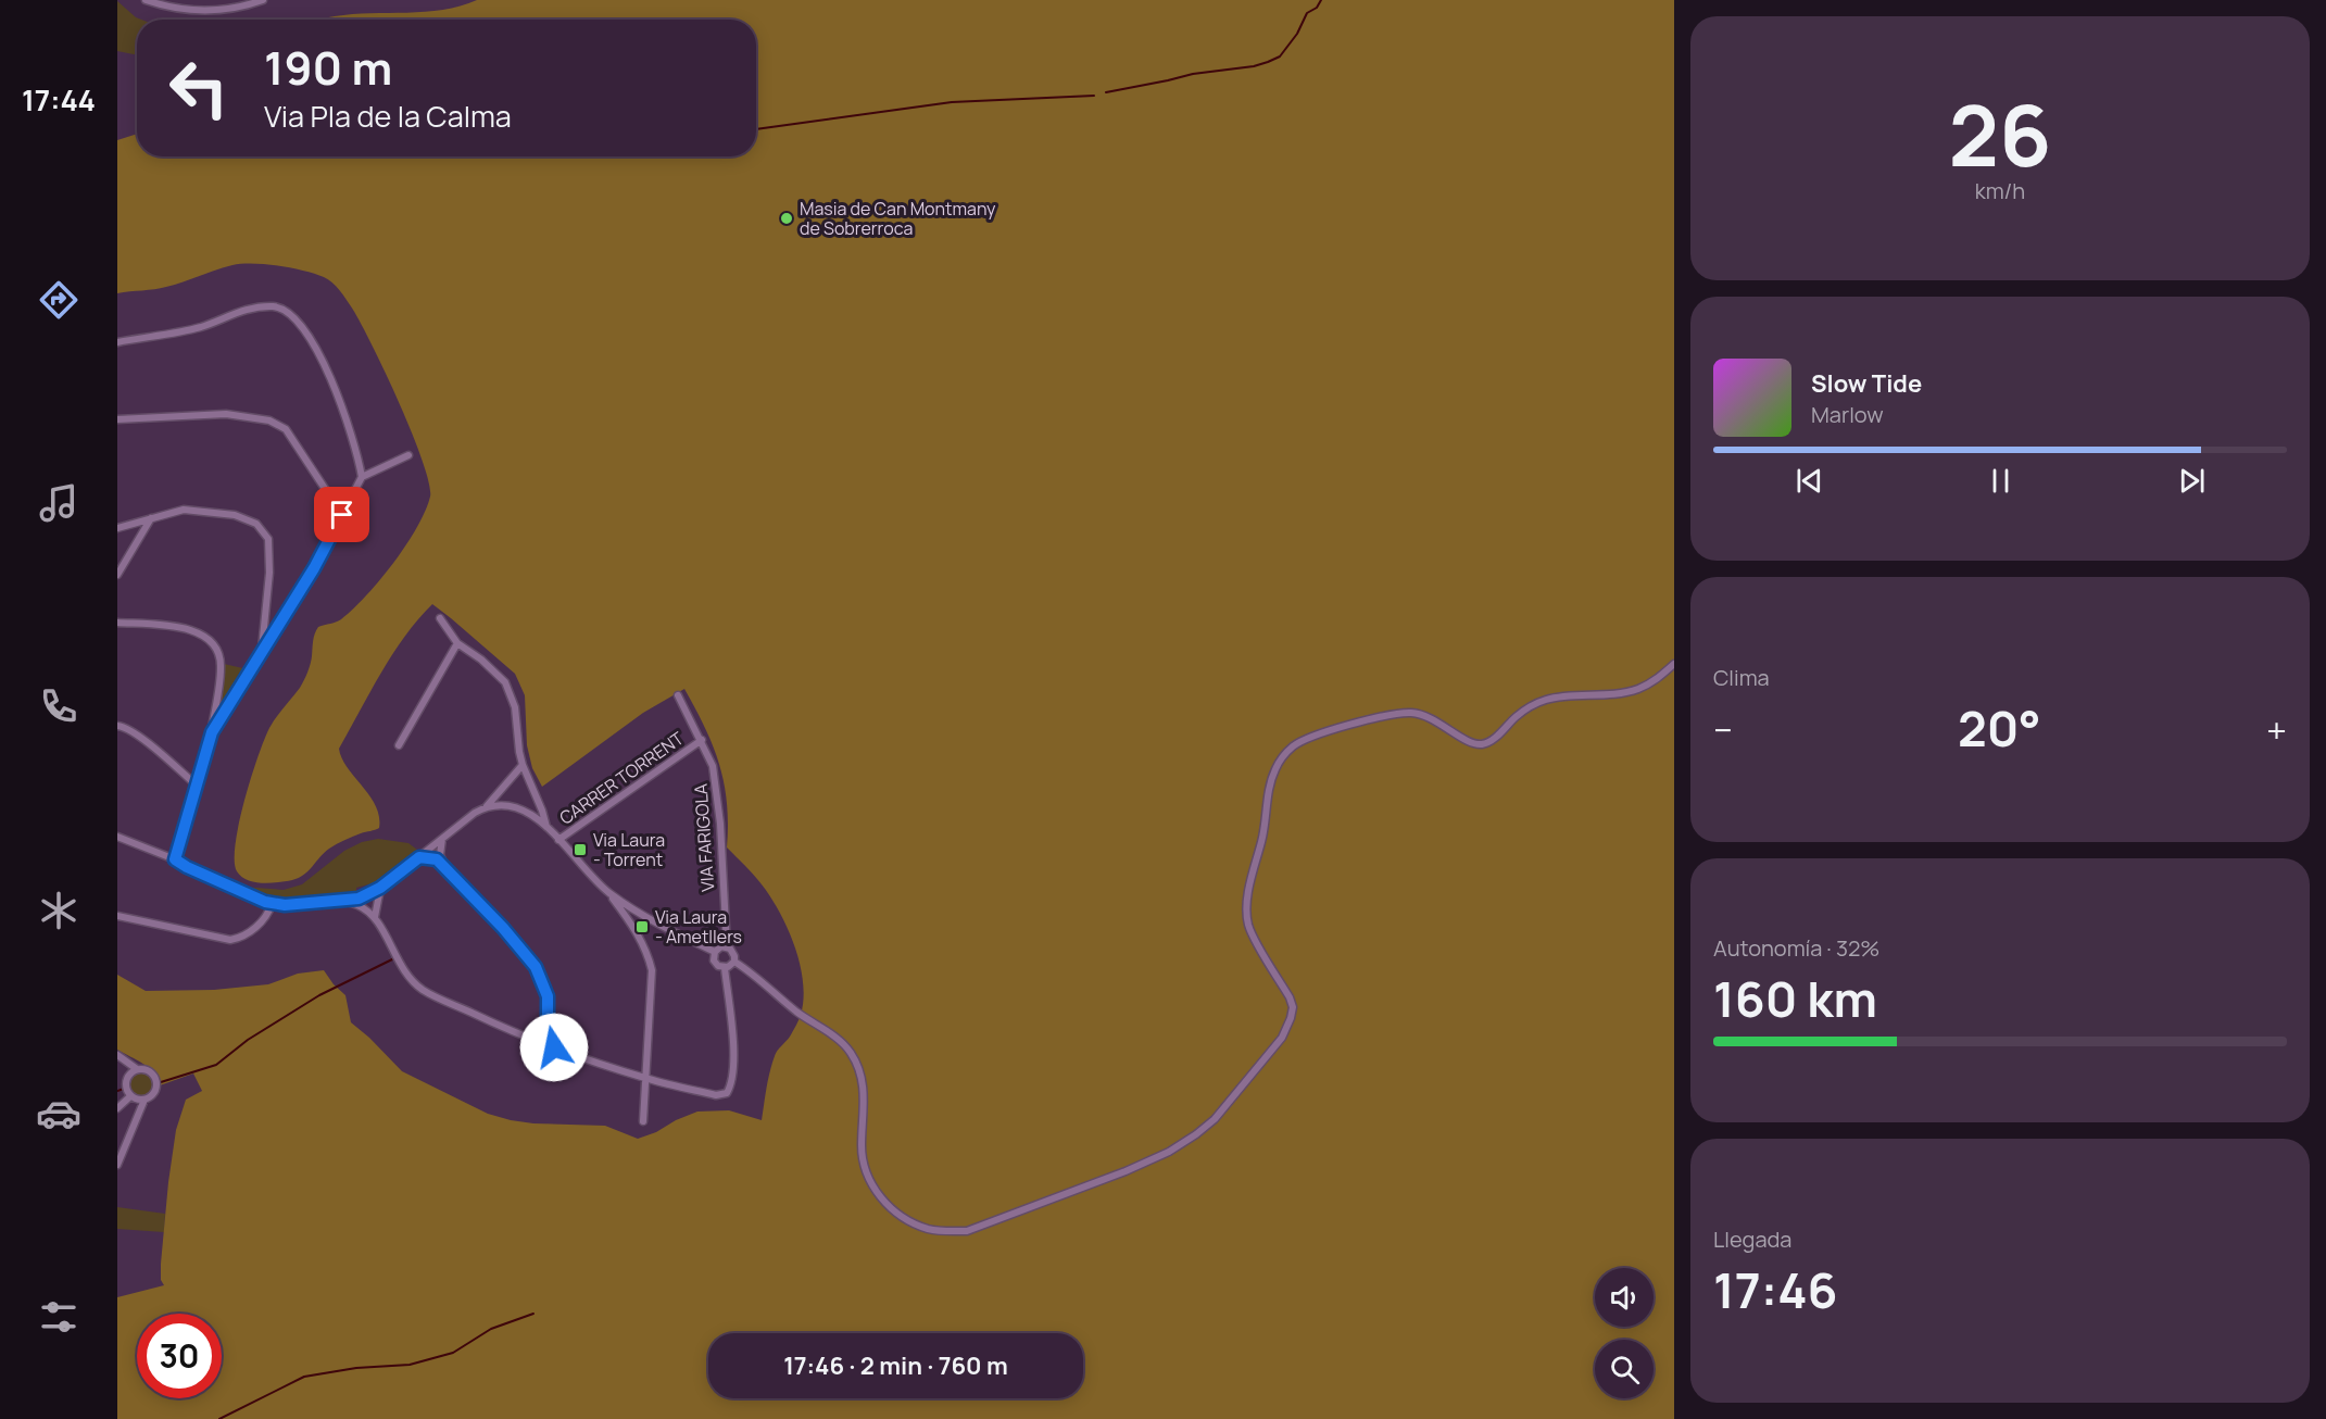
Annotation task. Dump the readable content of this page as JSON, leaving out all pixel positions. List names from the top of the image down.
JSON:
{
  "streets": {
    "street": ["CARRER TORRENT", "VIA FARIGOLA"]
  },
  "crossings": [
    ["CARRER TORRENT", "VIA FARIGOLA"]
  ],
  "places": {
    "other": ["Masia de Can Montmany de Sobrerroca"],
    "transit": ["Via Laura - Torrent", "Via Laura - Ametllers"]
  },
  "page": {
    "tabs": "17:44",
    "tile": [
      ["26", "km/h"],
      "Clima",
      ["Autonomía · 32%", "160 km"],
      ["Llegada", "17:46"]
    ],
    "turn": ["190 m", "Via Pla de la Calma"],
    "song": ["Slow Tide", "Marlow"],
    "heat": ["−", "20°", "+"],
    "limit": "30",
    "trip": "17:46 · 2 min · 760 m"
  }
}
